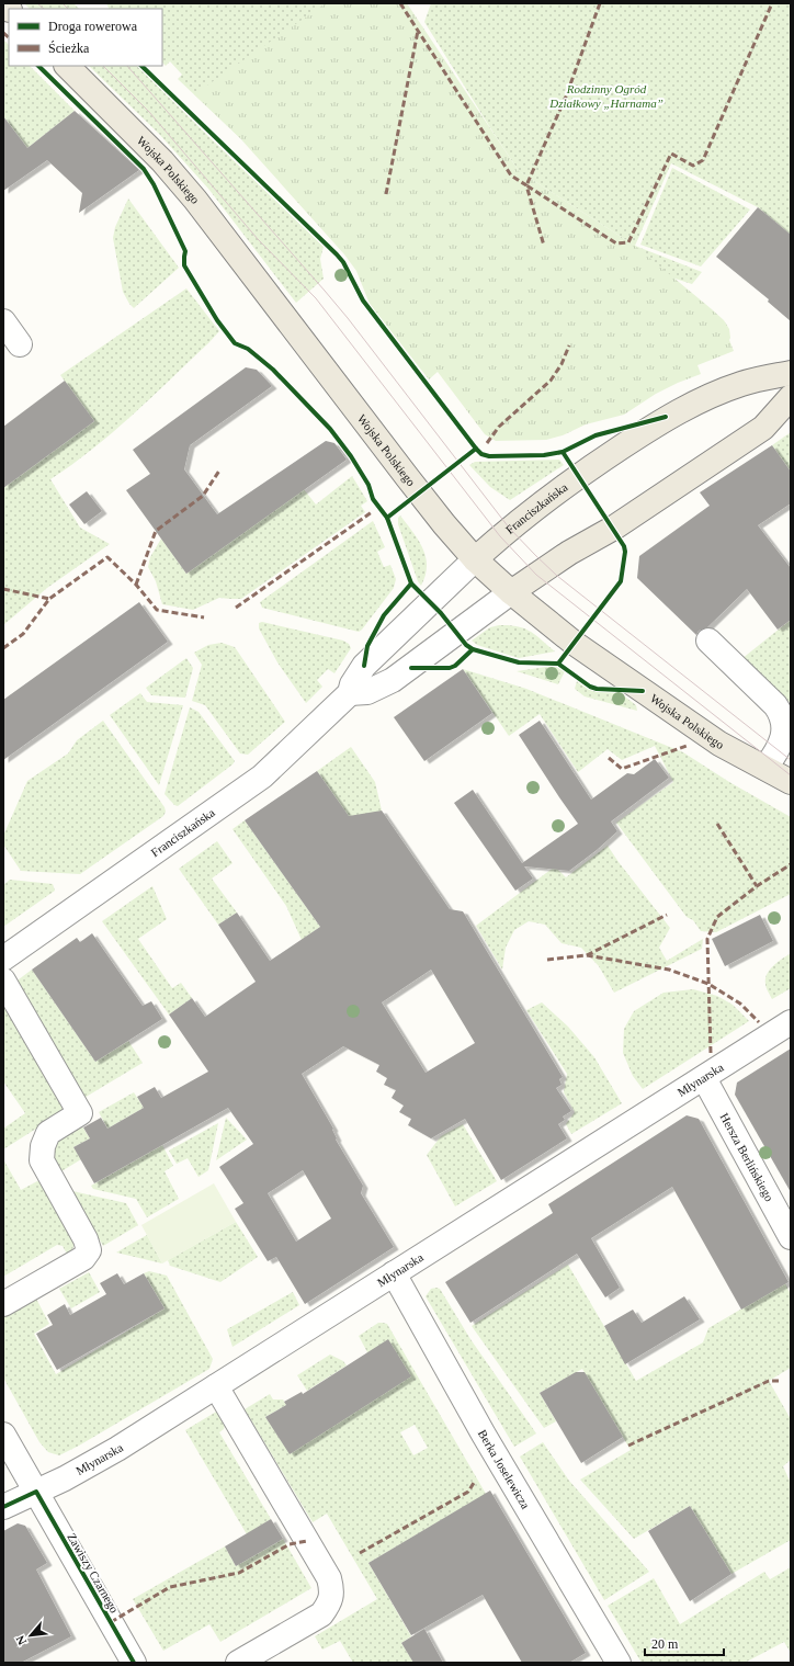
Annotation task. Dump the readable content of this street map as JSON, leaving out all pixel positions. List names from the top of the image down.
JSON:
{
  "streets": {
    "main road": ["Wojska Polskiego", "Franciszkańska"],
    "street": [
      "Młynarska",
      "Hersza Berlińskiego",
      "Berka Joselewicza",
      "Zawiszy Czarnego"
    ]
  },
  "crossings": [
    ["Wojska Polskiego", "Franciszkańska"],
    ["Młynarska", "Hersza Berlińskiego"],
    ["Młynarska", "Berka Joselewicza"],
    ["Młynarska", "Zawiszy Czarnego"]
  ],
  "parks": ["Rodzinny Ogród Działkowy „Harnama”"],
  "legend": ["Droga rowerowa", "Ścieżka"],
  "scale_bar": "20 m",
  "north": "bottom left"
}
